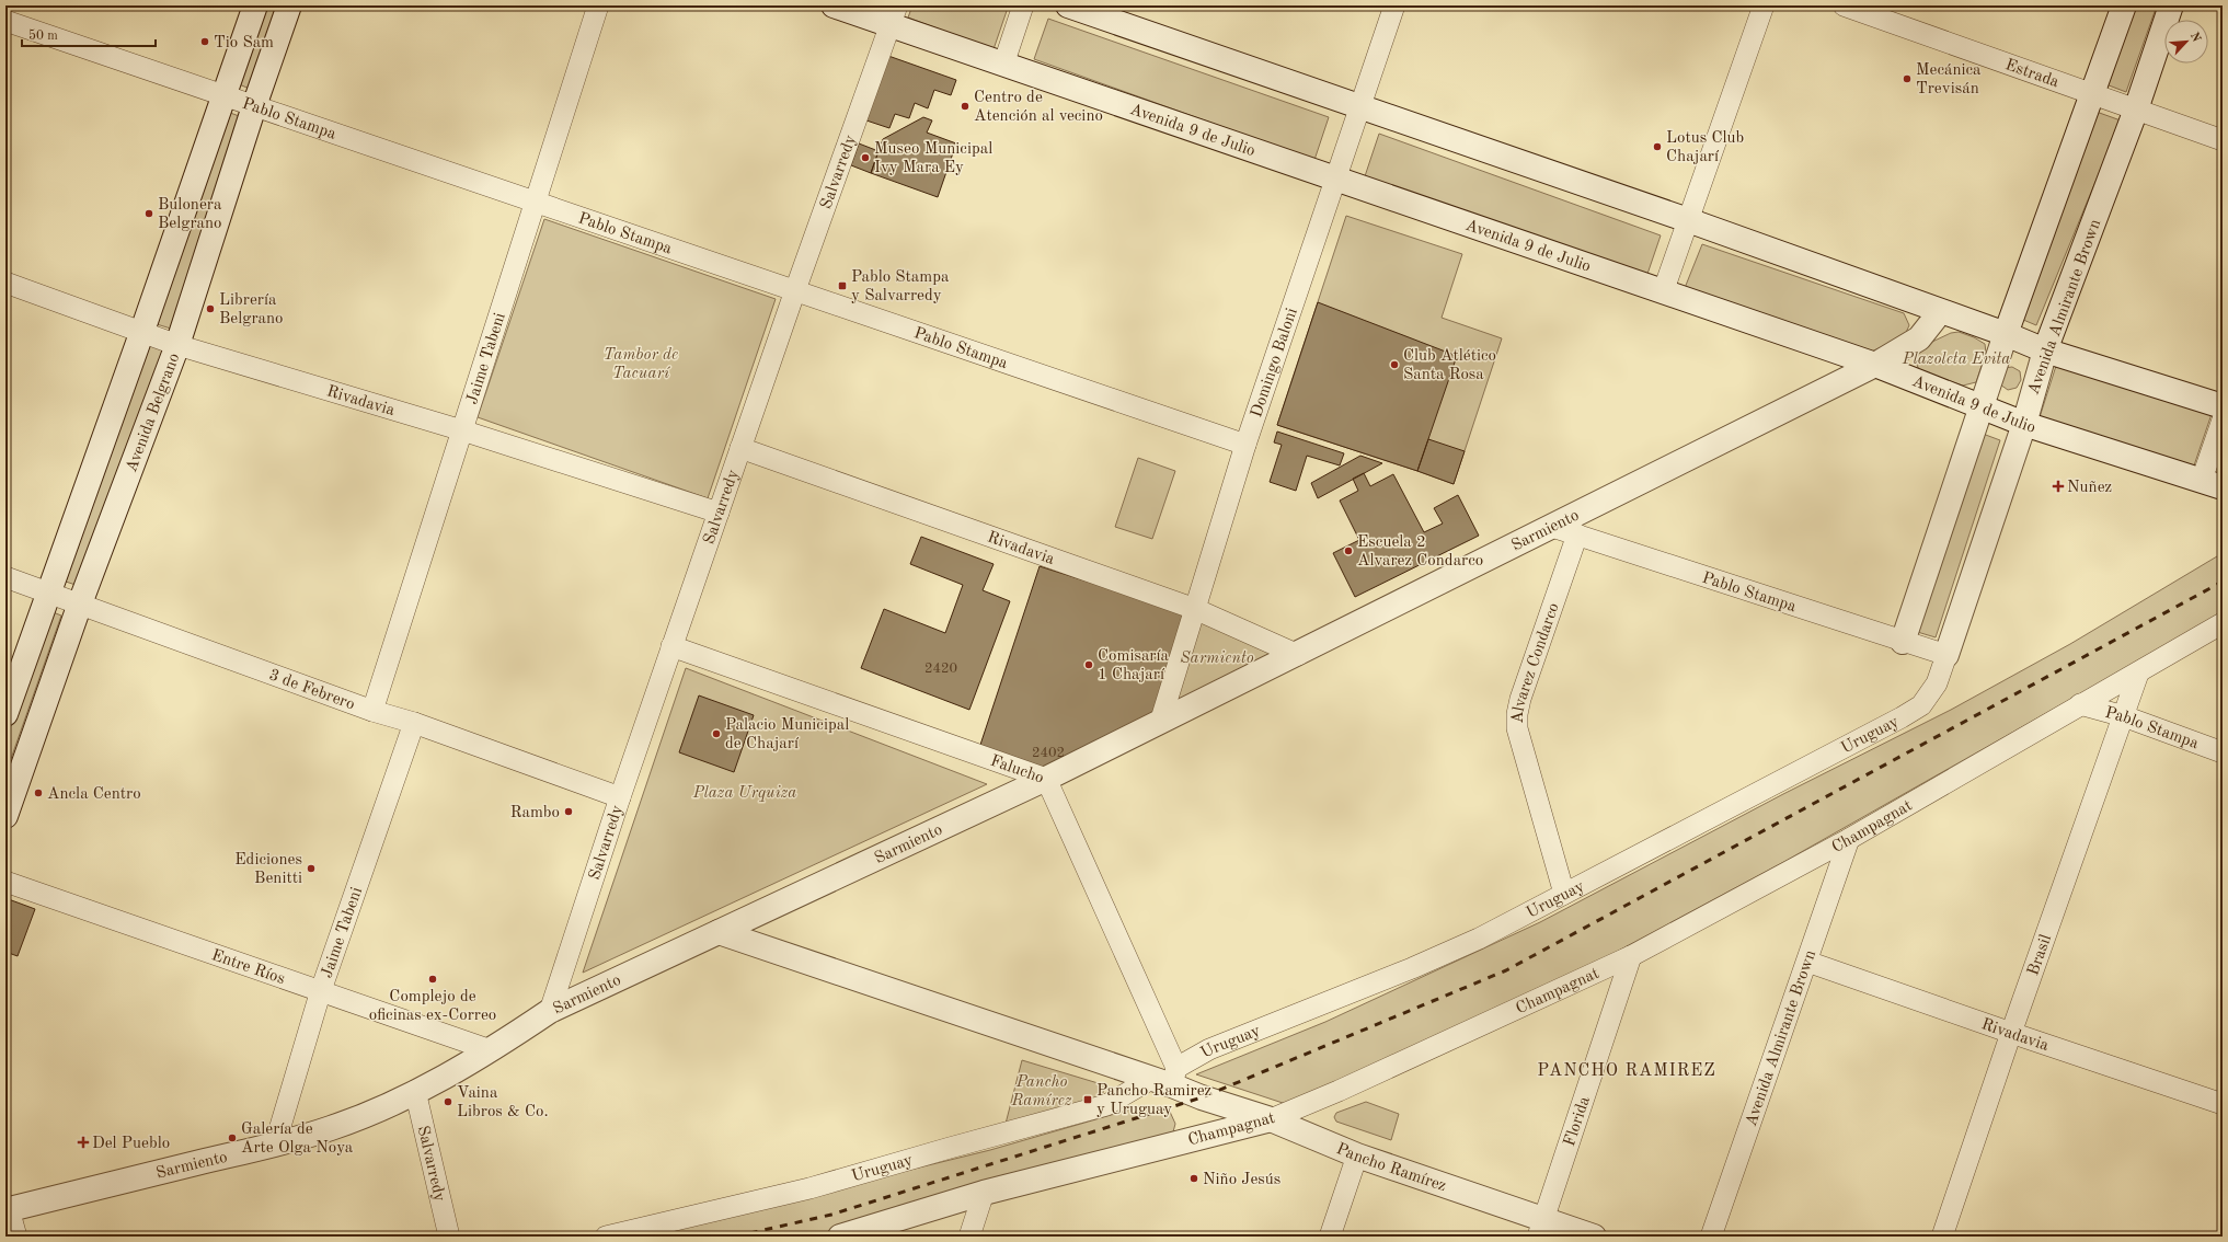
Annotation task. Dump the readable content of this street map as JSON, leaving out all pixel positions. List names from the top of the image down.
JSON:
{
  "streets": {
    "main road": [
      "Avenida 9 de Julio",
      "Avenida Almirante Brown",
      "Avenida Belgrano",
      "Sarmiento",
      "Champagnat",
      "Pancho Ramírez"
    ],
    "street": [
      "Estrada",
      "Pablo Stampa",
      "Salvarredy",
      "Jaime Tabeni",
      "Domingo Baloni",
      "Rivadavia",
      "Alvarez Condarco",
      "3 de Febrero",
      "Uruguay",
      "Falucho",
      "Brasil",
      "Entre Ríos",
      "Florida"
    ]
  },
  "crossings": [
    ["Estrada", "Avenida Almirante Brown"],
    ["Pablo Stampa", "Salvarredy"],
    ["Pablo Stampa", "Avenida Almirante Brown"],
    ["Pablo Stampa", "Jaime Tabeni"],
    ["Pablo Stampa", "Domingo Baloni"],
    ["Pablo Stampa", "Avenida Belgrano"],
    ["Pablo Stampa", "Sarmiento"],
    ["Pablo Stampa", "Alvarez Condarco"],
    ["Pablo Stampa", "Champagnat"],
    ["Pablo Stampa", "Brasil"],
    ["Avenida 9 de Julio", "Salvarredy"],
    ["Avenida 9 de Julio", "Avenida Almirante Brown"],
    ["Avenida 9 de Julio", "Domingo Baloni"],
    ["Avenida 9 de Julio", "Sarmiento"],
    ["Salvarredy", "Rivadavia"],
    ["Salvarredy", "Sarmiento"],
    ["Salvarredy", "3 de Febrero"],
    ["Salvarredy", "Falucho"],
    ["Avenida Almirante Brown", "Rivadavia"],
    ["Avenida Almirante Brown", "Uruguay"],
    ["Avenida Almirante Brown", "Champagnat"],
    ["Jaime Tabeni", "Rivadavia"],
    ["Jaime Tabeni", "Sarmiento"],
    ["Jaime Tabeni", "3 de Febrero"],
    ["Jaime Tabeni", "Entre Ríos"],
    ["Domingo Baloni", "Rivadavia"],
    ["Domingo Baloni", "Sarmiento"],
    ["Rivadavia", "Avenida Belgrano"],
    ["Rivadavia", "Sarmiento"],
    ["Rivadavia", "Brasil"],
    ["Avenida Belgrano", "3 de Febrero"],
    ["Sarmiento", "Falucho"],
    ["Sarmiento", "Entre Ríos"],
    ["Sarmiento", "Pancho Ramírez"],
    ["Alvarez Condarco", "Uruguay"],
    ["Uruguay", "Falucho"],
    ["Uruguay", "Pancho Ramírez"],
    ["Falucho", "Pancho Ramírez"],
    ["Champagnat", "Brasil"],
    ["Champagnat", "Florida"],
    ["Champagnat", "Pancho Ramírez"],
    ["Florida", "Pancho Ramírez"]
  ],
  "districts": ["PANCHO RAMIREZ"],
  "parks": [
    "Tambor de Tacuarí",
    "Plazoleta Evita",
    "Sarmiento",
    "Plaza Urquiza",
    "Pancho Ramírez"
  ],
  "places": {
    "other": [
      "Tio Sam",
      "Mecánica Trevisán",
      "Centro de Atención al vecino",
      "Lotus Club Chajarí",
      "Museo Municipal Ivy Mara Ey",
      "Bulonera Belgrano",
      "Librería Belgrano",
      "Club Atlético Santa Rosa",
      "Escuela 2 Alvarez Condarco",
      "Comisaría 1 Chajarí",
      "Palacio Municipal de Chajarí",
      "Ancla Centro",
      "Rambo",
      "Ediciones Benitti",
      "Complejo de oficinas ex-Correo",
      "Vaina Libros & Co.",
      "Galería de Arte Olga Noya",
      "Niño Jesús"
    ],
    "transit": ["Pablo Stampa y Salvarredy", "Pancho Ramirez y Uruguay"],
    "health": ["Nuñez", "Del Pueblo"]
  },
  "house_numbers": ["2420", "2402"],
  "scale_bar": "50 m",
  "north": "top right"
}
